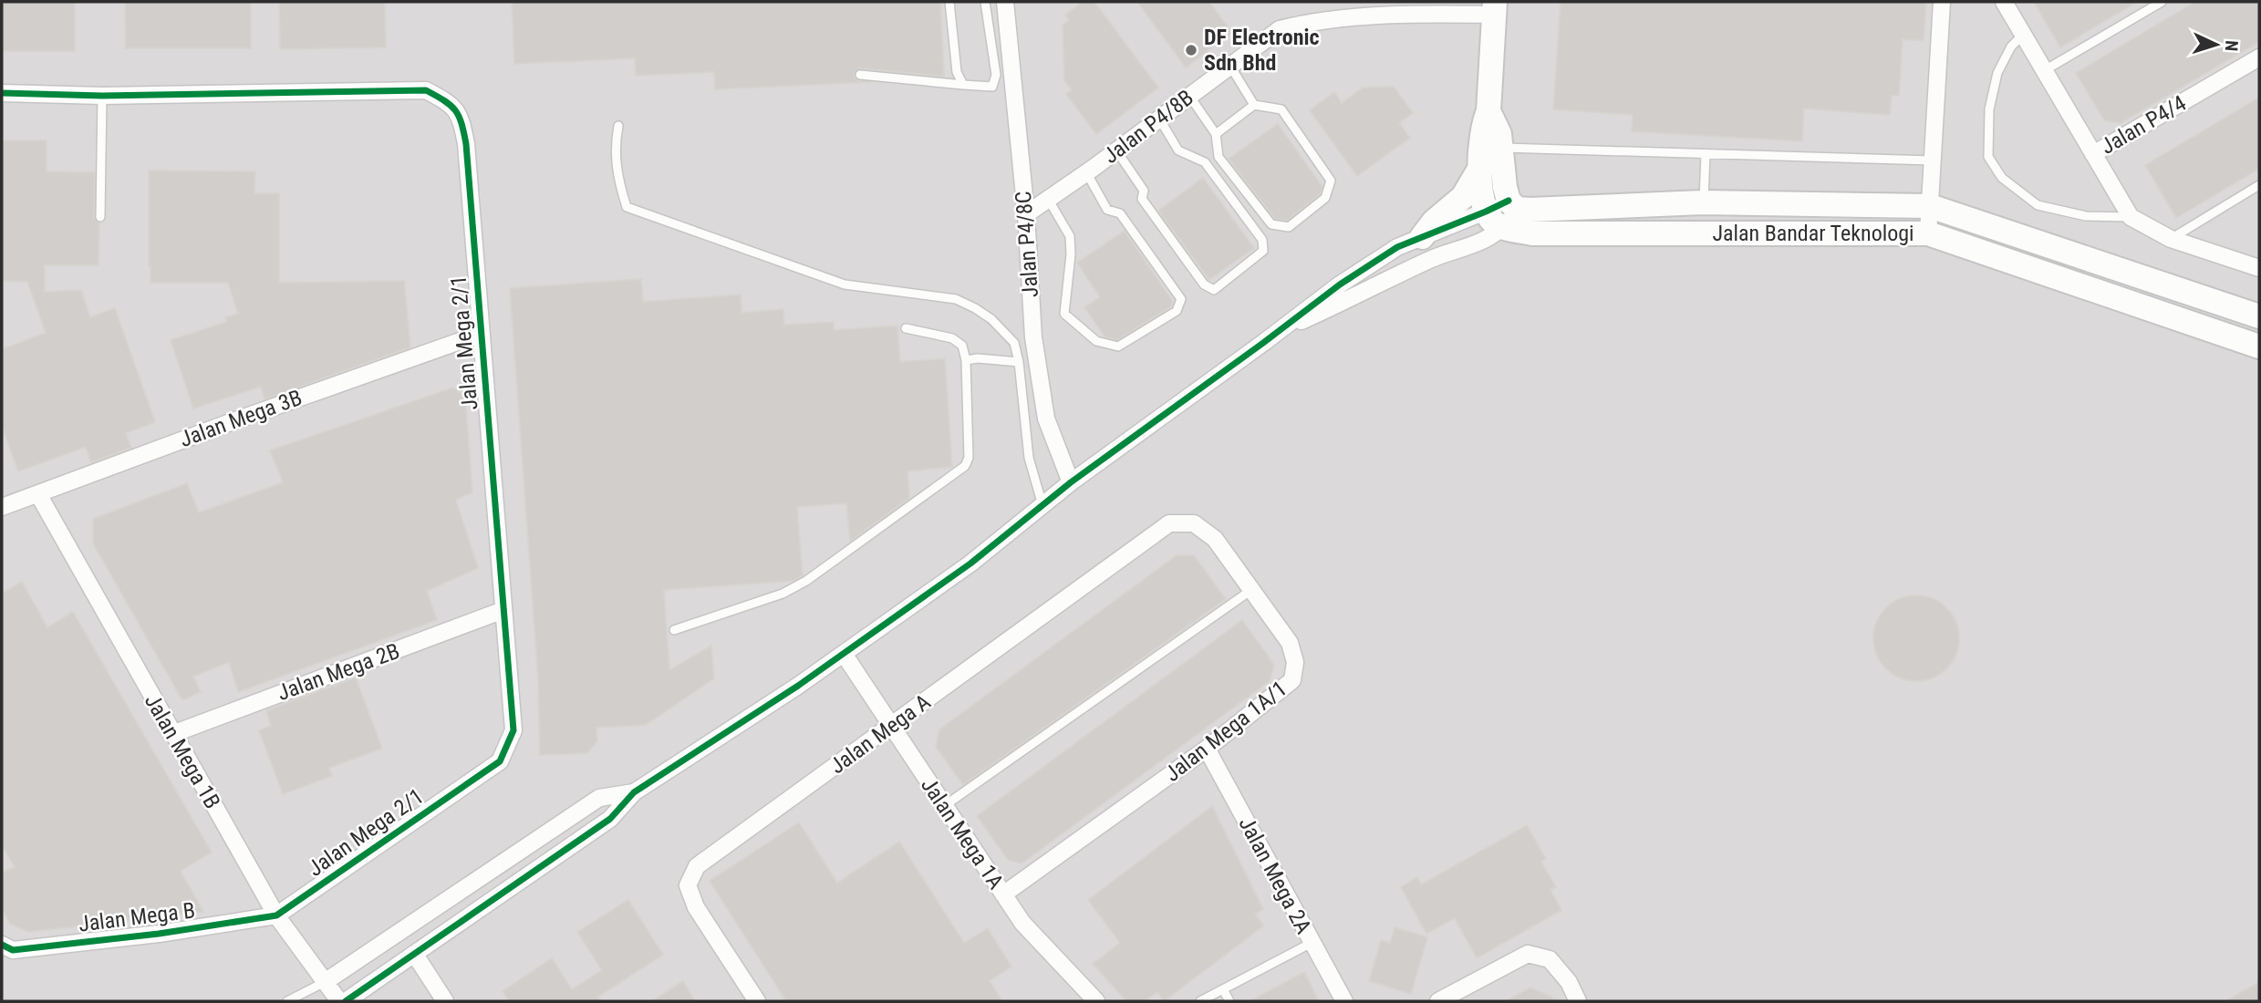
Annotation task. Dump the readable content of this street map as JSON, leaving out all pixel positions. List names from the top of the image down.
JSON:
{
  "streets": {
    "street": [
      "Jalan P4/4",
      "Jalan P4/8B",
      "Jalan Bandar Teknologi",
      "Jalan P4/8C",
      "Jalan Mega 2/1",
      "Jalan Mega 3B",
      "Jalan Mega 2B",
      "Jalan Mega 1A/1",
      "Jalan Mega A",
      "Jalan Mega 1B",
      "Jalan Mega 1A",
      "Jalan Mega 2A",
      "Jalan Mega B"
    ]
  },
  "crossings": [
    ["Jalan P4/8B", "Jalan P4/8C"],
    ["Jalan Mega 2/1", "Jalan Mega 3B"],
    ["Jalan Mega 2/1", "Jalan Mega 2B"],
    ["Jalan Mega 2/1", "Jalan Mega 1B"],
    ["Jalan Mega 2/1", "Jalan Mega B"],
    ["Jalan Mega 3B", "Jalan Mega 1B"],
    ["Jalan Mega 2B", "Jalan Mega 1B"],
    ["Jalan Mega 1A/1", "Jalan Mega A"],
    ["Jalan Mega 1A/1", "Jalan Mega 1A"],
    ["Jalan Mega 1A/1", "Jalan Mega 2A"],
    ["Jalan Mega A", "Jalan Mega 1A"],
    ["Jalan Mega 1B", "Jalan Mega B"]
  ],
  "places": ["DF Electronic Sdn Bhd"],
  "north": "right"
}
